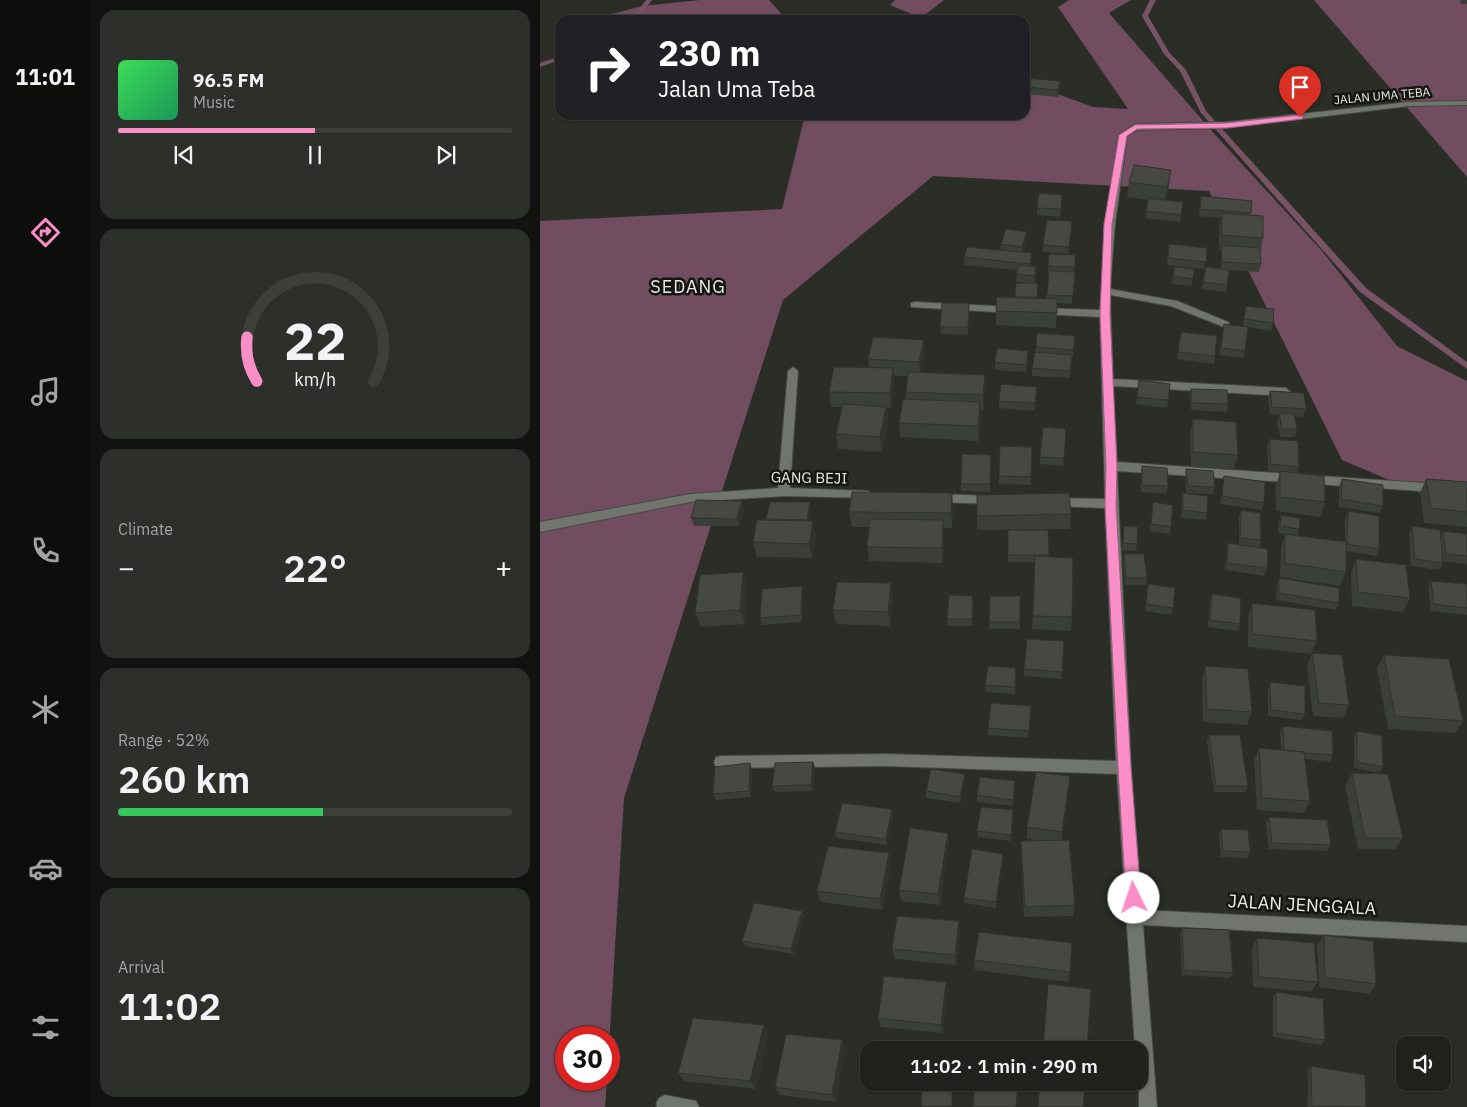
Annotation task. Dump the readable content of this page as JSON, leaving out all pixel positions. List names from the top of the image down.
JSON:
{
  "streets": {
    "street": ["JALAN UMA TEBA", "GANG BEJI", "JALAN JENGGALA"]
  },
  "districts": ["SEDANG"],
  "page": {
    "tabs": "11:01",
    "turn": ["230 m", "Jalan Uma Teba"],
    "song": ["96.5 FM", "Music"],
    "tile": [
      "Climate",
      ["Range · 52%", "260 km"],
      ["Arrival", "11:02"]
    ],
    "heat": ["−", "22°", "+"],
    "limit": "30",
    "trip": "11:02 · 1 min · 290 m",
    "gauge": ["22", "km/h"]
  }
}
